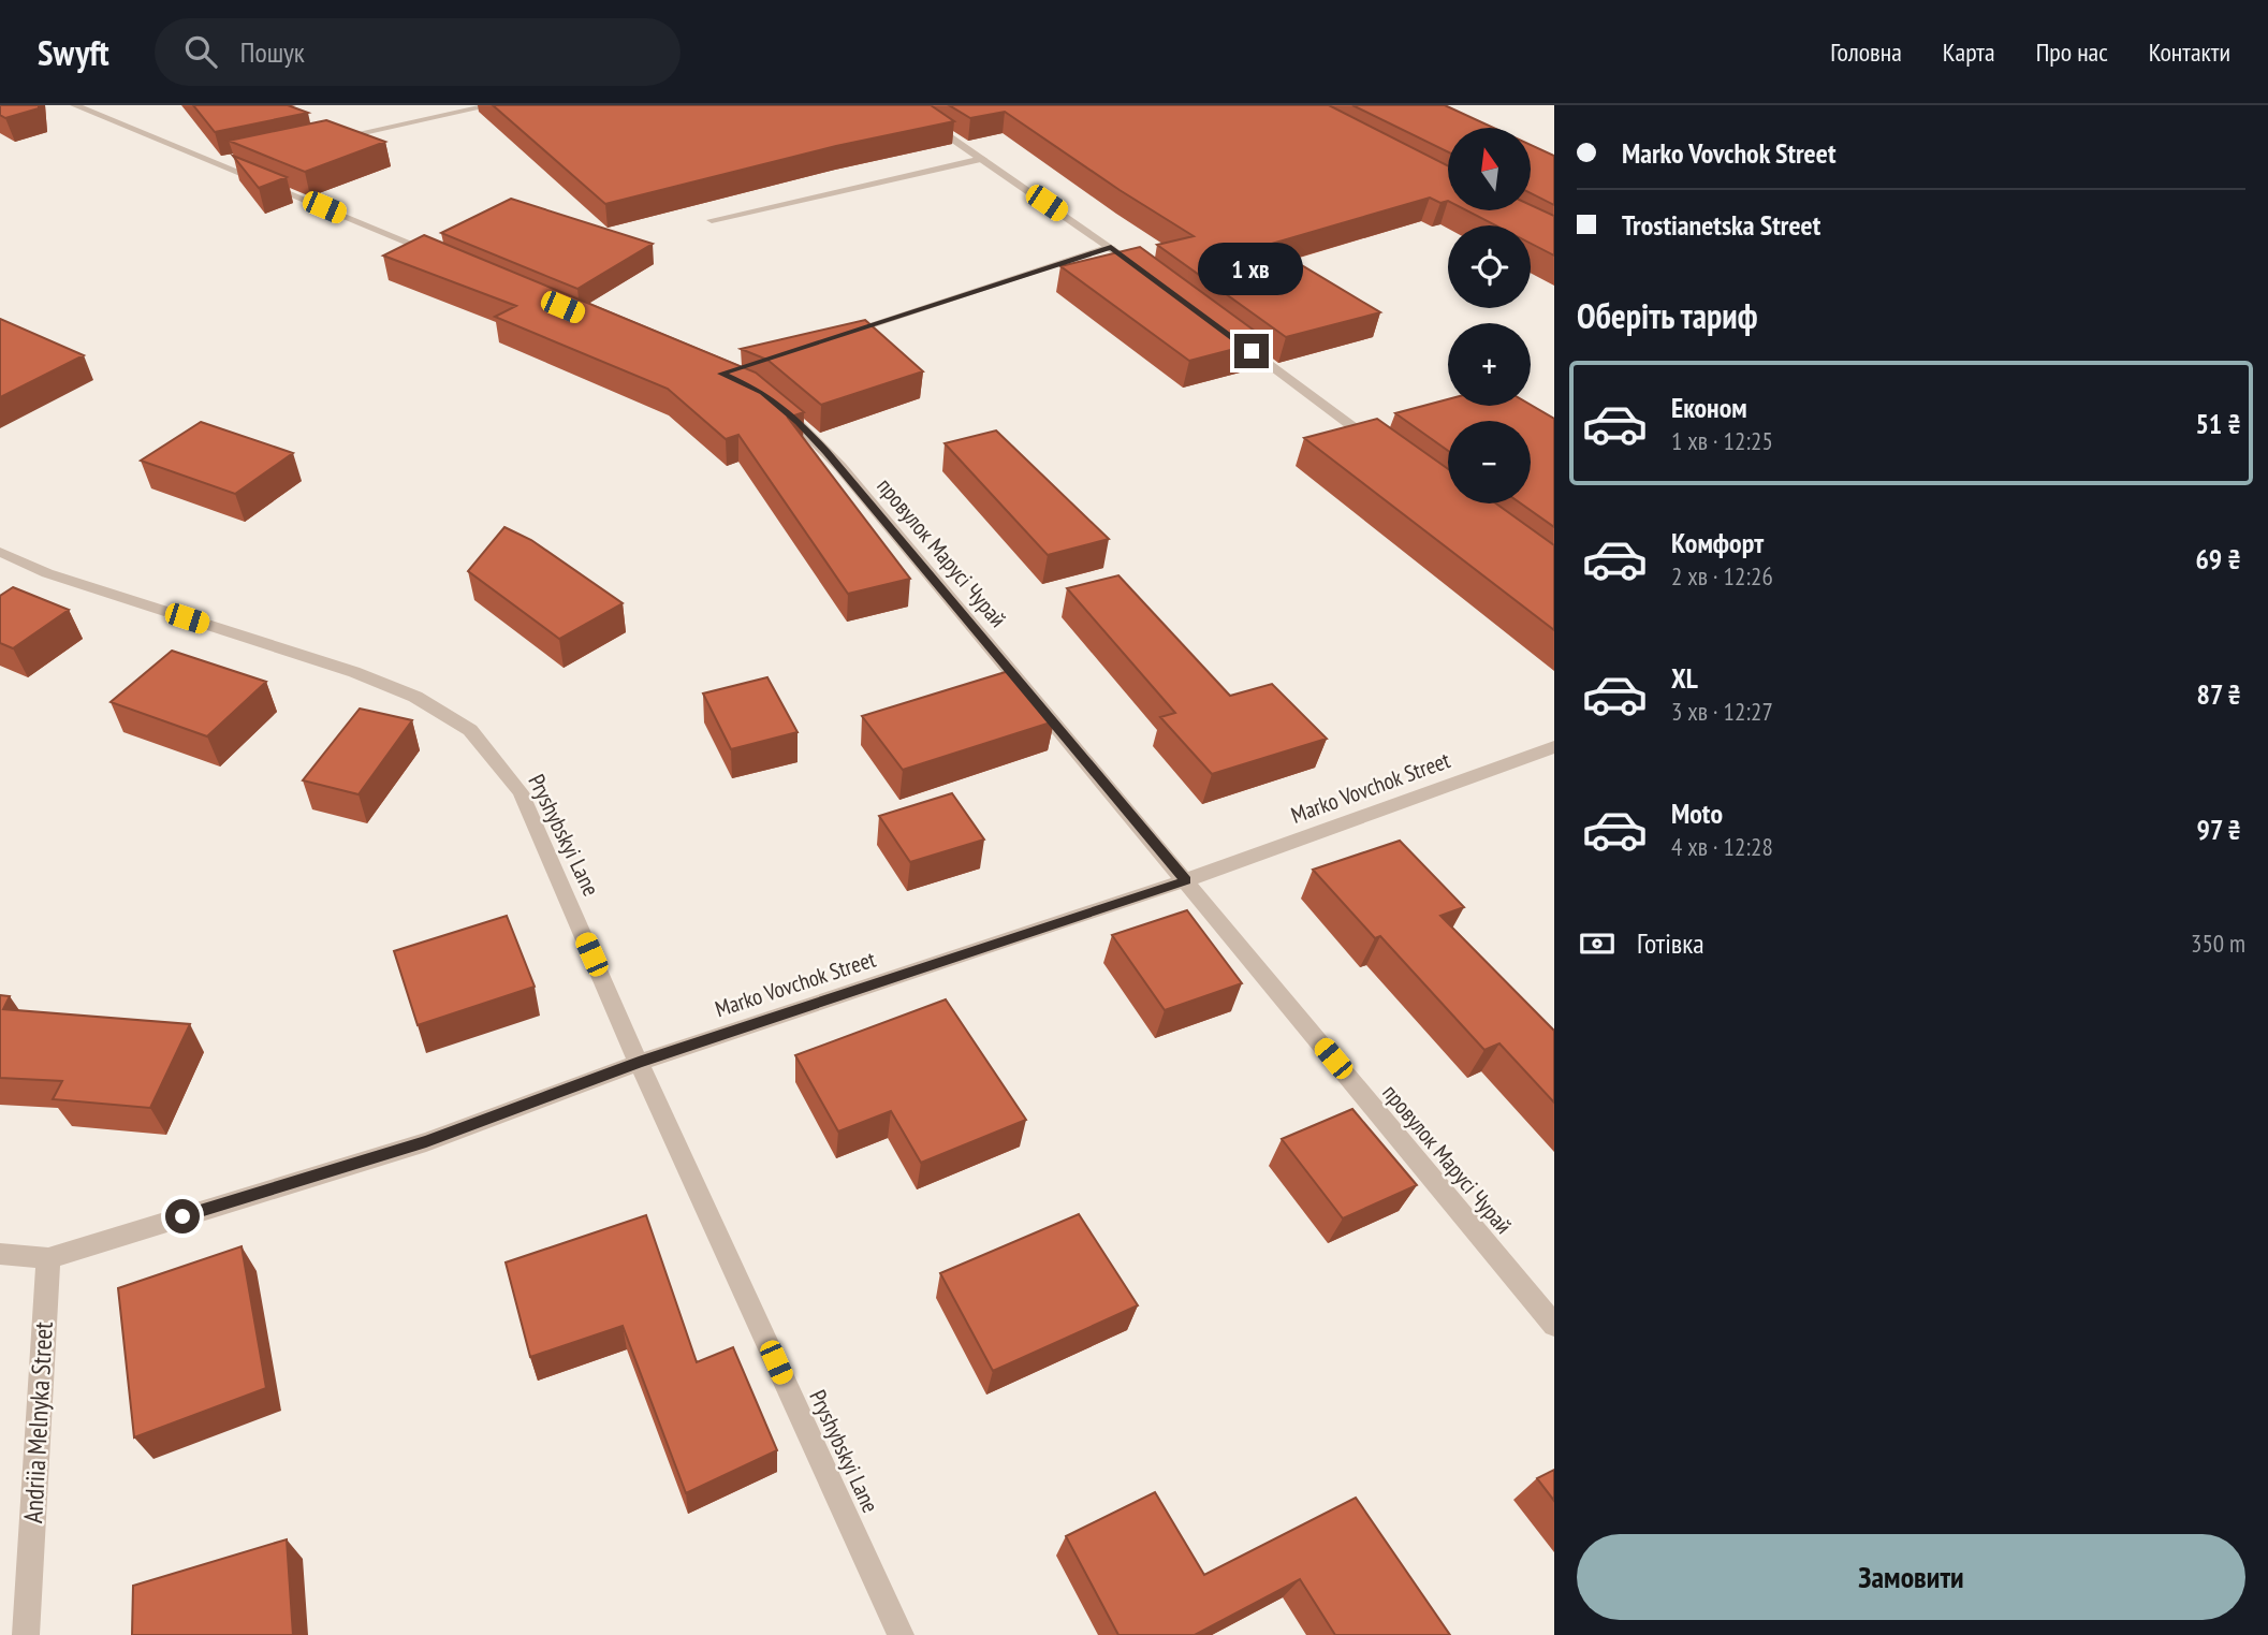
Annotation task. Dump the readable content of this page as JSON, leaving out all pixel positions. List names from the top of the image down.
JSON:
{
  "streets": {
    "street": [
      "провулок Марусі Чурай",
      "Marko Vovchok Street",
      "Pryshybskyi Lane",
      "Andriia Melnyka Street"
    ]
  },
  "crossings": [
    ["провулок Марусі Чурай", "Marko Vovchok Street"],
    ["Marko Vovchok Street", "Pryshybskyi Lane"],
    ["Marko Vovchok Street", "Andriia Melnyka Street"]
  ],
  "north": "top",
  "page": {
    "header": "Swyft",
    "search": "Пошук",
    "nav": [
      "Головна",
      "Карта",
      "Про нас",
      "Контакти"
    ],
    "banner": ["Marko Vovchok Street", "Trostianetska Street"],
    "map_buttons": ["+", "−"],
    "bubble": "1 хв",
    "heading": "Оберіть тариф",
    "list": [
      {
        "name": "Економ",
        "note": "1 хв · 12:25",
        "value": "51 ₴"
      },
      {
        "name": "Комфорт",
        "note": "2 хв · 12:26",
        "value": "69 ₴"
      },
      {
        "name": "XL",
        "note": "3 хв · 12:27",
        "value": "87 ₴"
      },
      {
        "name": "Moto",
        "note": "4 хв · 12:28",
        "value": "97 ₴"
      }
    ],
    "pay": ["Готівка", "350 m"],
    "buttons": "Замовити"
  }
}
